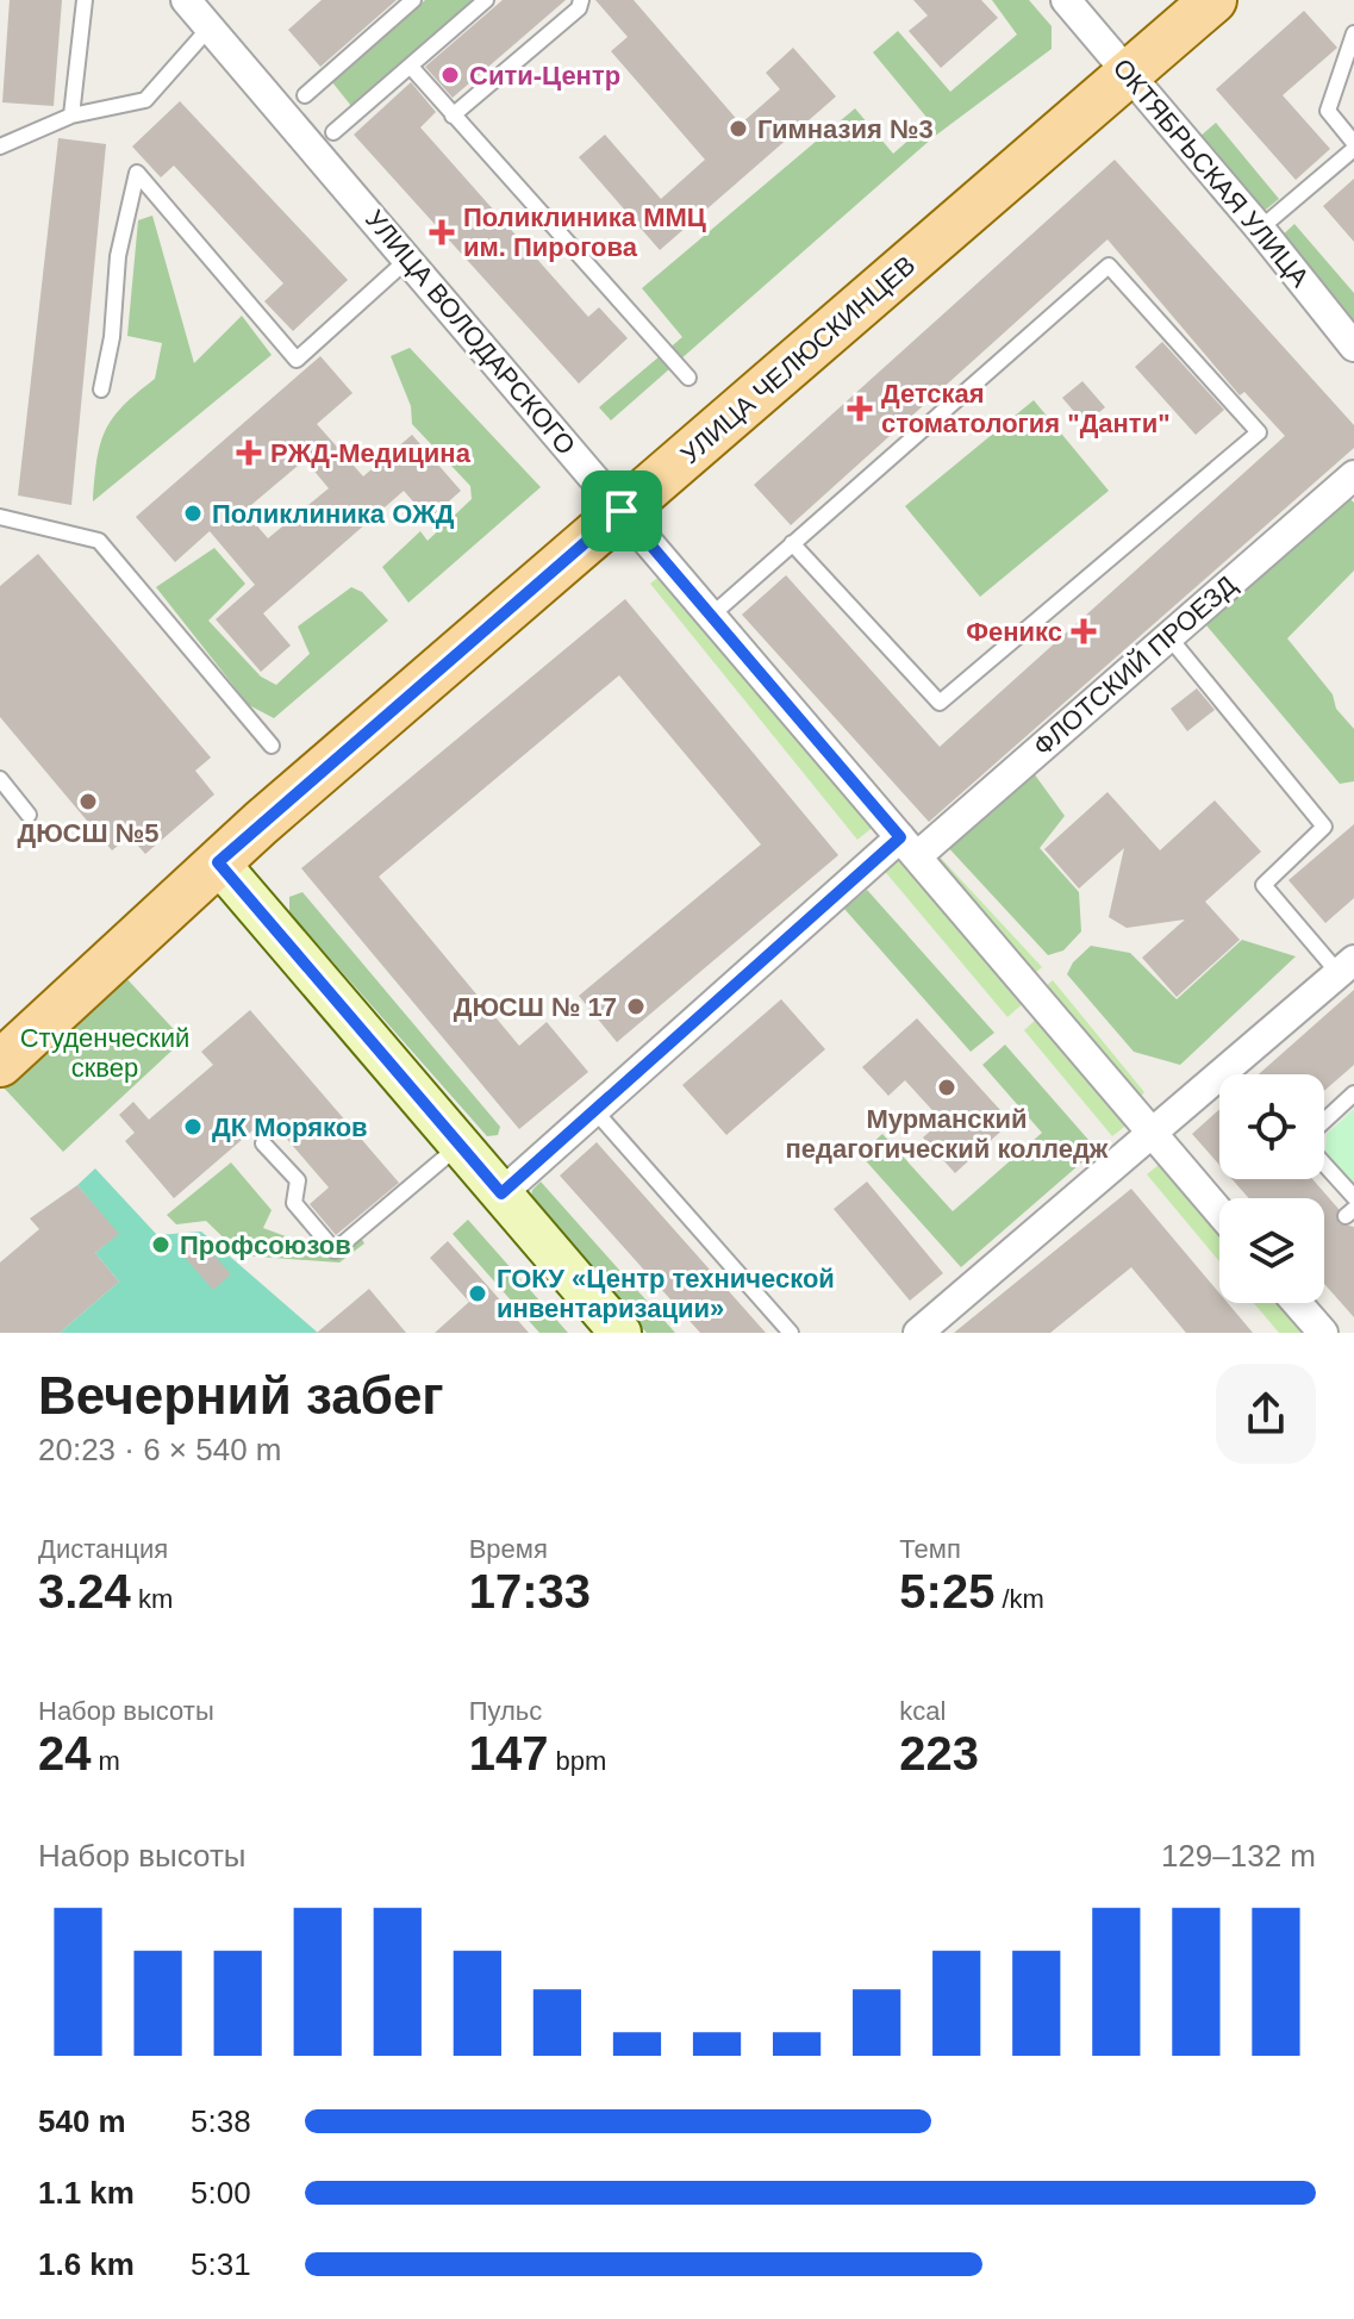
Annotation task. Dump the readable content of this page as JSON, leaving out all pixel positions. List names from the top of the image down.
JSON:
{
  "streets": {
    "main road": ["УЛИЦА ЧЕЛЮСКИНЦЕВ"],
    "street": ["ОКТЯБРЬСКАЯ УЛИЦА", "УЛИЦА ВОЛОДАРСКОГО", "ФЛОТСКИЙ ПРОЕЗД"]
  },
  "crossings": [
    ["ОКТЯБРЬСКАЯ УЛИЦА", "УЛИЦА ЧЕЛЮСКИНЦЕВ"],
    ["УЛИЦА ВОЛОДАРСКОГО", "УЛИЦА ЧЕЛЮСКИНЦЕВ"],
    ["УЛИЦА ВОЛОДАРСКОГО", "ФЛОТСКИЙ ПРОЕЗД"]
  ],
  "parks": ["Студенческий сквер"],
  "places": {
    "other": [
      "Сити-Центр",
      "Гимназия №3",
      "Поликлиника ОЖД",
      "ДЮСШ №5",
      "ДЮСШ № 17",
      "Мурманский педагогический колледж",
      "ДК Моряков",
      "Профсоюзов",
      "ГОКУ «Центр технической инвентаризации»"
    ],
    "health": [
      "Поликлиника ММЦ им. Пирогова",
      "Детская стоматология \"Данти\"",
      "РЖД-Медицина",
      "Феникс"
    ]
  },
  "page": {
    "heading": ["Вечерний забег", "20:23 · 6 × 540 m"],
    "stats": [
      ["Дистанция", "3.24 km"],
      ["Время", "17:33"],
      ["Темп", "5:25 /km"],
      ["Набор высоты", "24 m"],
      ["Пульс", "147 bpm"],
      ["kcal", "223"]
    ],
    "chart": ["Набор высоты", "129–132 m"],
    "list": [
      {
        "name": "540 m",
        "note": "5:38"
      },
      {
        "name": "1.1 km",
        "note": "5:00"
      },
      {
        "name": "1.6 km",
        "note": "5:31"
      }
    ]
  }
}
